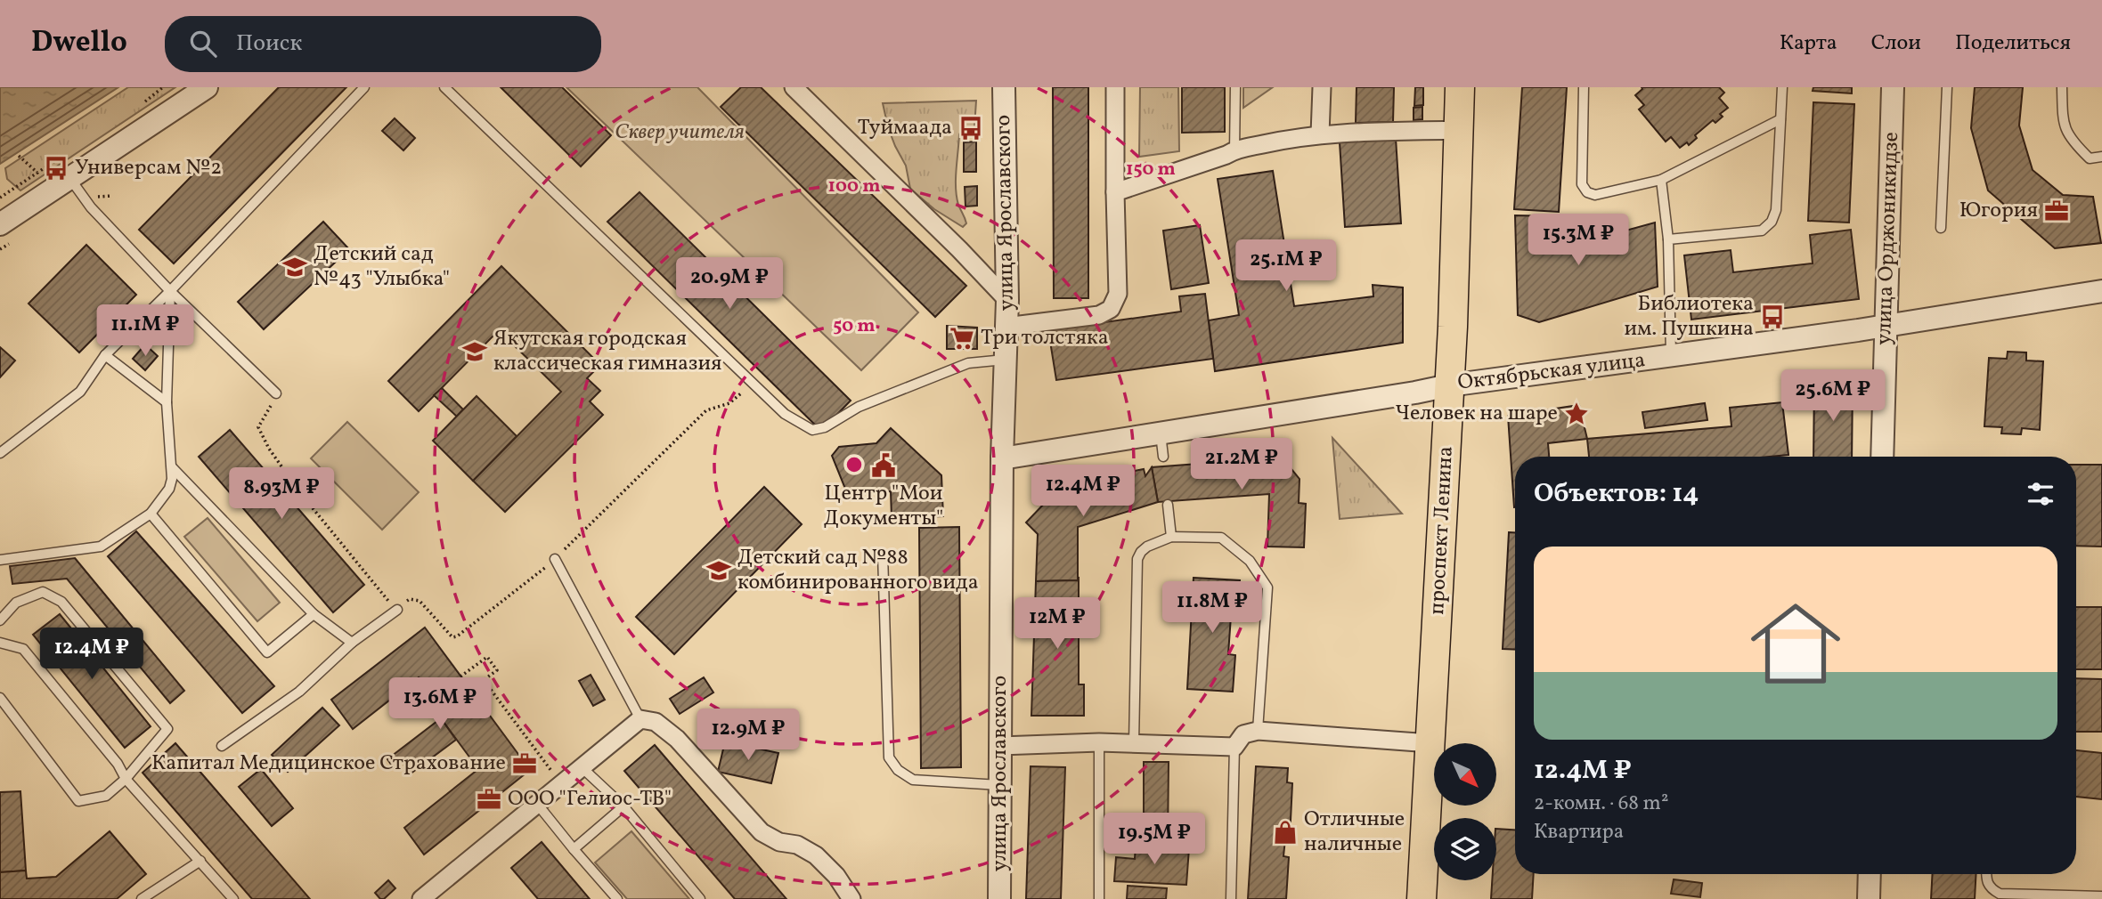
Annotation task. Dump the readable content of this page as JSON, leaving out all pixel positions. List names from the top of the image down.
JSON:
{
  "streets": {
    "main road": ["проспект Ленина"],
    "street": ["улица Ярославского", "улица Орджоникидзе", "Октябрьская улица"]
  },
  "crossings": [
    ["улица Ярославского", "Октябрьская улица"],
    ["улица Орджоникидзе", "Октябрьская улица"],
    ["Октябрьская улица", "проспект Ленина"]
  ],
  "parks": ["Сквер учителя"],
  "places": {
    "bus stop": ["Туймаада", "Универсам №2", "Библиотека им. Пушкина"],
    "office": ["Югория", "Капитал Медицинское Страхование", "ООО \"Гелиос-ТВ\""],
    "school or university": ["Детский сад №43 \"Улыбка\"", "Якутская городская классическая гимназия", "Детский сад №88 комбинированного вида"],
    "supermarket": ["Три толстяка"],
    "place": ["Человек на шаре"],
    "public building": ["Центр \"Мои Документы\""],
    "shop": ["Отличные наличные"]
  },
  "north": "bottom right",
  "page": {
    "header": "Dwello",
    "search": "Поиск",
    "nav": ["Карта", "Слои", "Поделиться"],
    "price": [
      "15.3M ₽",
      "25.1M ₽",
      "20.9M ₽",
      "11.1M ₽",
      "25.6M ₽",
      "21.2M ₽",
      "12.4M ₽",
      "8.93M ₽",
      "11.8M ₽",
      "12M ₽",
      "12.4M ₽",
      "13.6M ₽",
      "12.9M ₽",
      "19.5M ₽"
    ],
    "heading": "Объектов: 14",
    "list": [
      {
        "name": "12.4M ₽",
        "note": "2-комн. · 68 m² · Квартира"
      }
    ]
  },
  "rings": ["150 m", "100 m", "50 m"]
}
